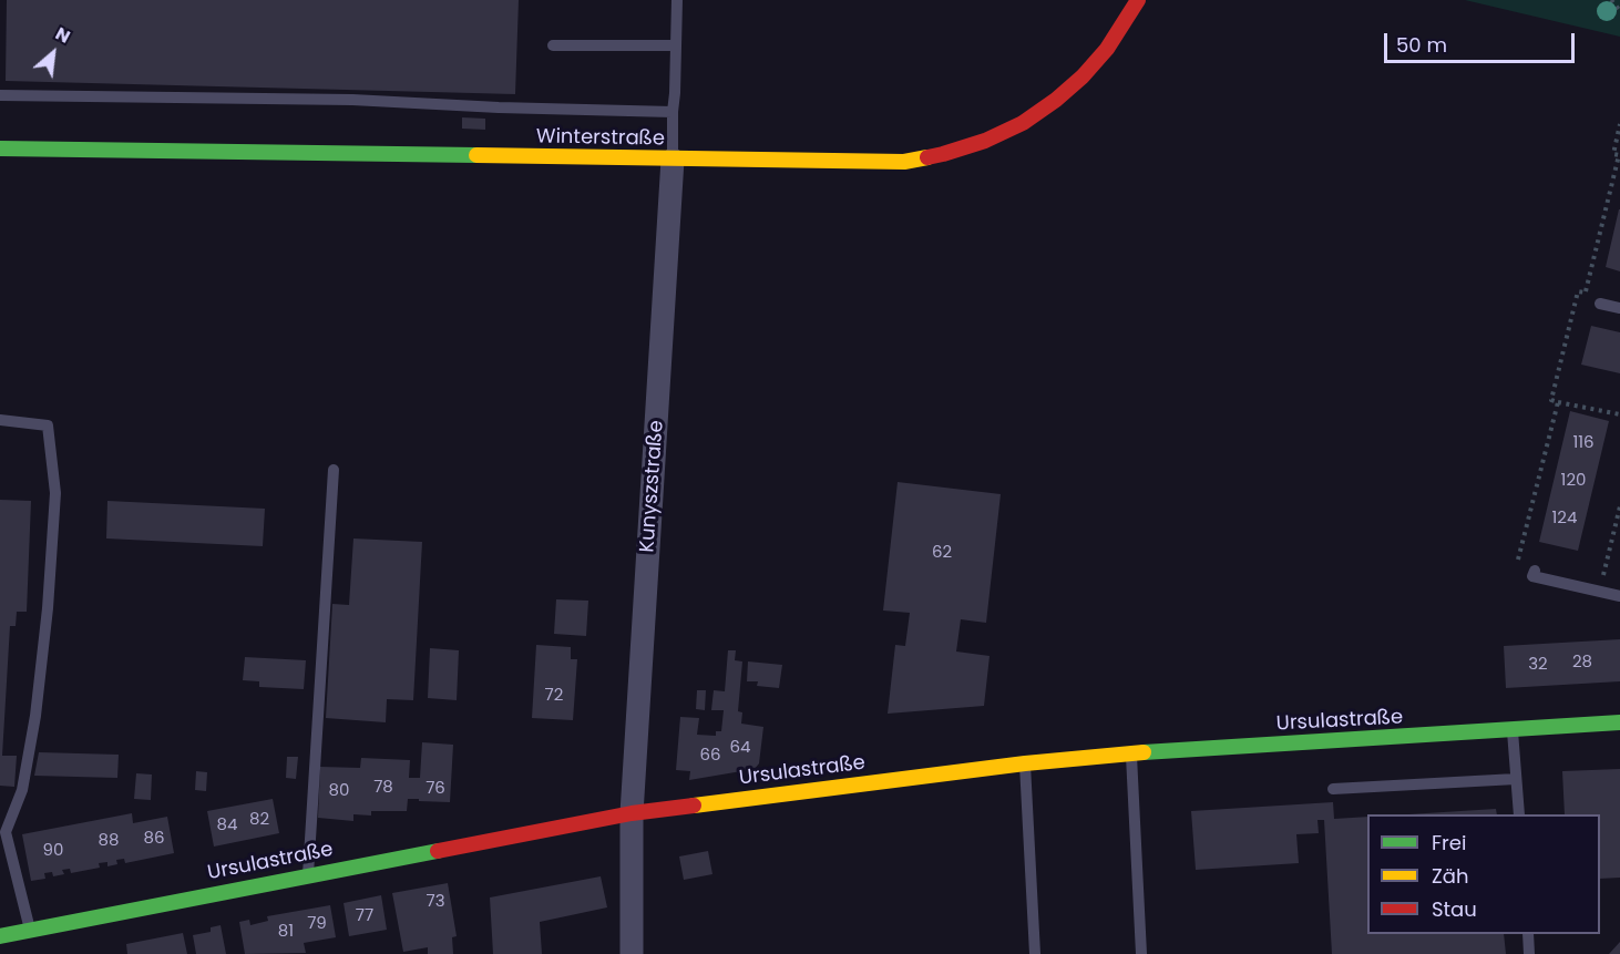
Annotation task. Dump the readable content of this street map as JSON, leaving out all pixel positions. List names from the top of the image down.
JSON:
{
  "streets": {
    "street": ["Winterstraße", "Kunyszstraße", "Ursulastraße"]
  },
  "crossings": [
    ["Winterstraße", "Kunyszstraße"],
    ["Kunyszstraße", "Ursulastraße"]
  ],
  "house_numbers": [
    "116",
    "120",
    "124",
    "62",
    "28",
    "32",
    "72",
    "64",
    "66",
    "78",
    "76",
    "80",
    "82",
    "84",
    "86",
    "88",
    "90",
    "73",
    "77",
    "79",
    "81"
  ],
  "legend": ["Frei", "Zäh", "Stau"],
  "scale_bar": "50 m",
  "north": "top right"
}
